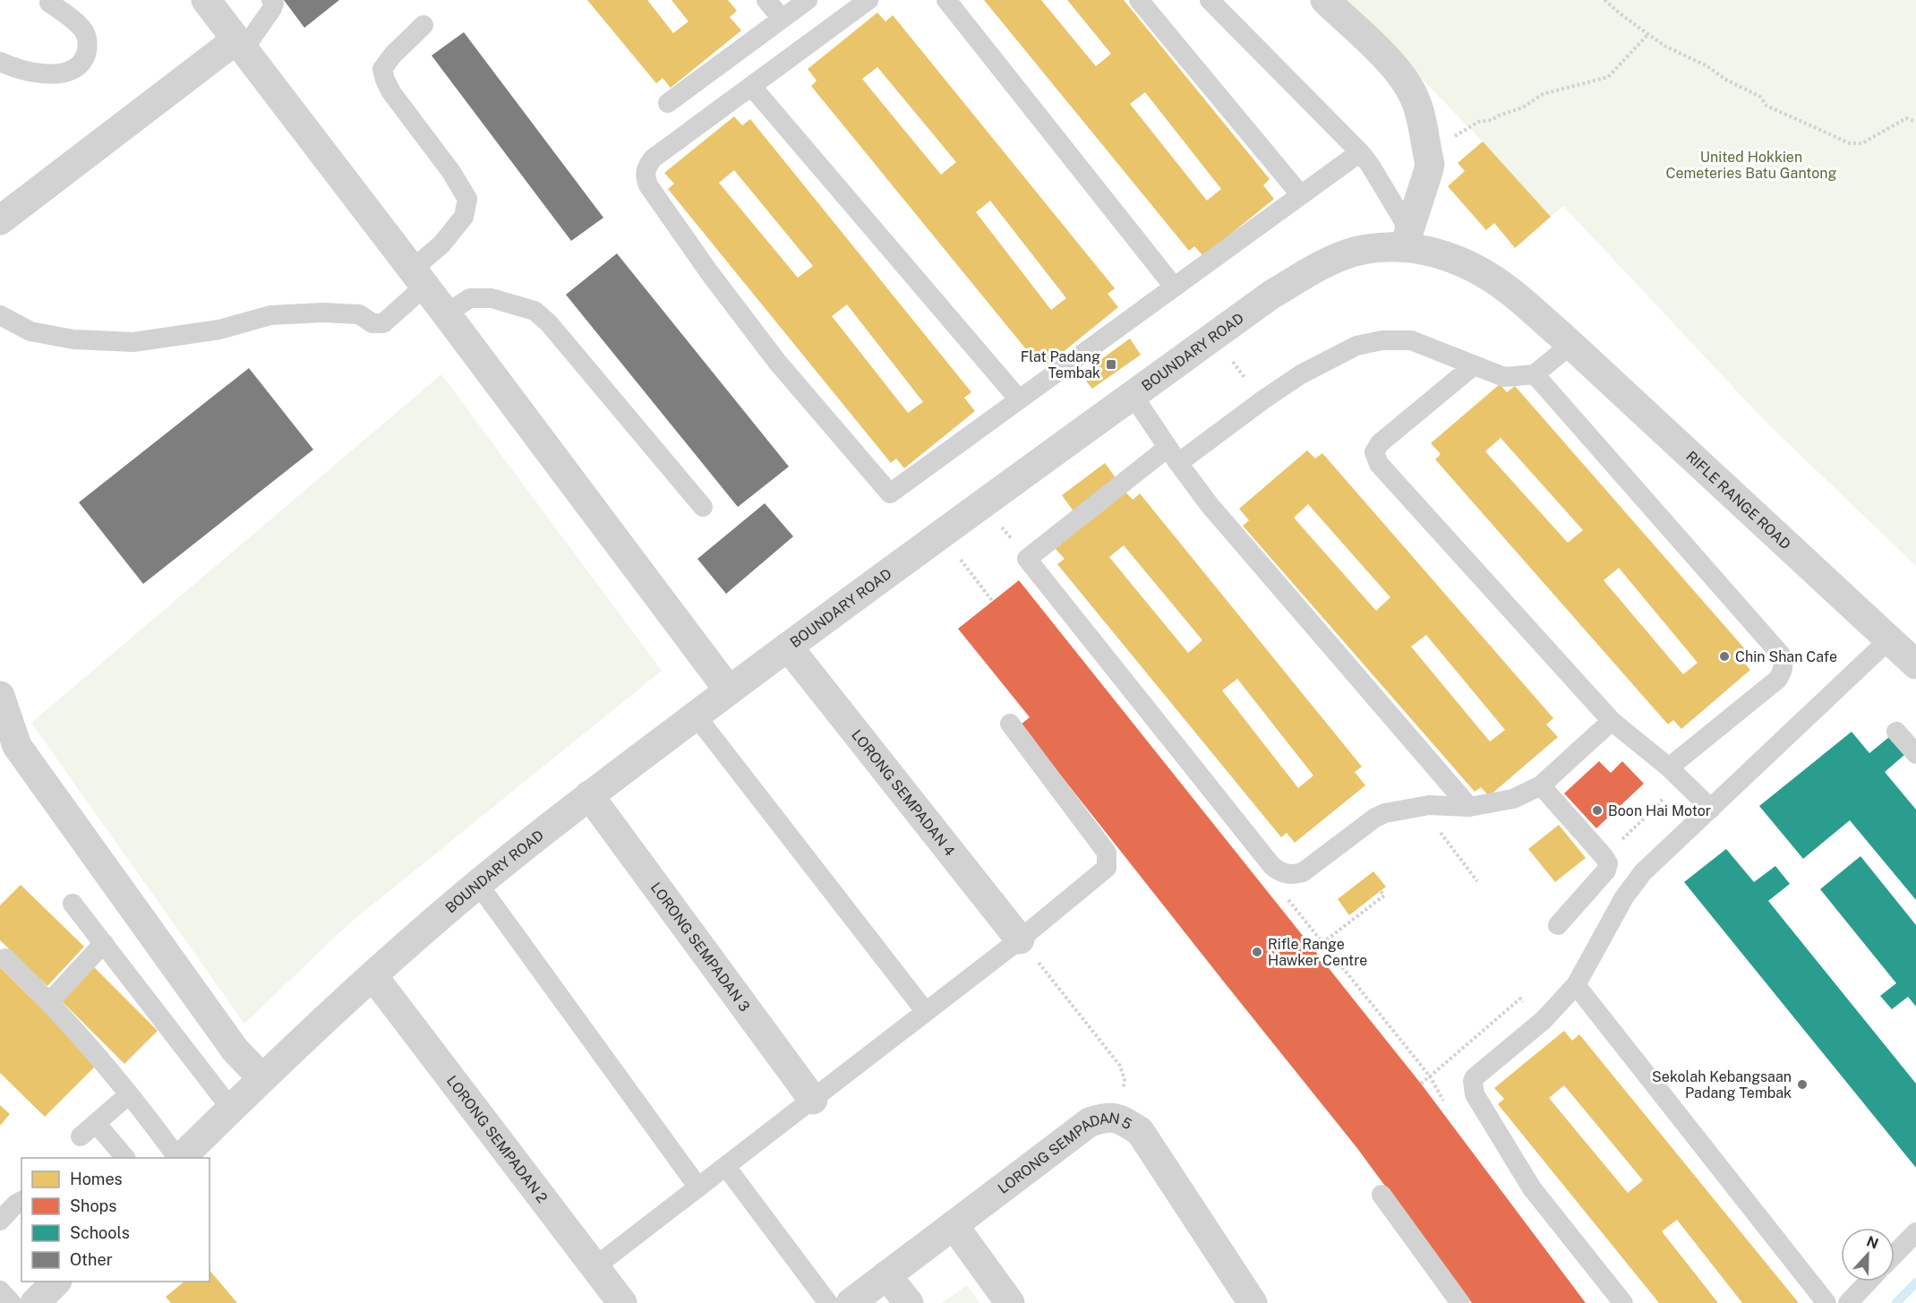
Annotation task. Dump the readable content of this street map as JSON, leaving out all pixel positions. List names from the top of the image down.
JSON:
{
  "streets": {
    "street": [
      "BOUNDARY ROAD",
      "RIFLE RANGE ROAD",
      "LORONG SEMPADAN 4",
      "LORONG SEMPADAN 3",
      "LORONG SEMPADAN 2",
      "LORONG SEMPADAN 5"
    ]
  },
  "crossings": [
    ["BOUNDARY ROAD", "RIFLE RANGE ROAD"],
    ["BOUNDARY ROAD", "LORONG SEMPADAN 4"],
    ["BOUNDARY ROAD", "LORONG SEMPADAN 3"],
    ["BOUNDARY ROAD", "LORONG SEMPADAN 2"]
  ],
  "parks": ["United Hokkien Cemeteries Batu Gantong"],
  "places": {
    "transit": ["Flat Padang Tembak"],
    "other": [
      "Chin Shan Cafe",
      "Boon Hai Motor",
      "Rifle Range Hawker Centre",
      "Sekolah Kebangsaan Padang Tembak"
    ]
  },
  "legend": [
    "Homes",
    "Shops",
    "Schools",
    "Other"
  ],
  "north": "top"
}
